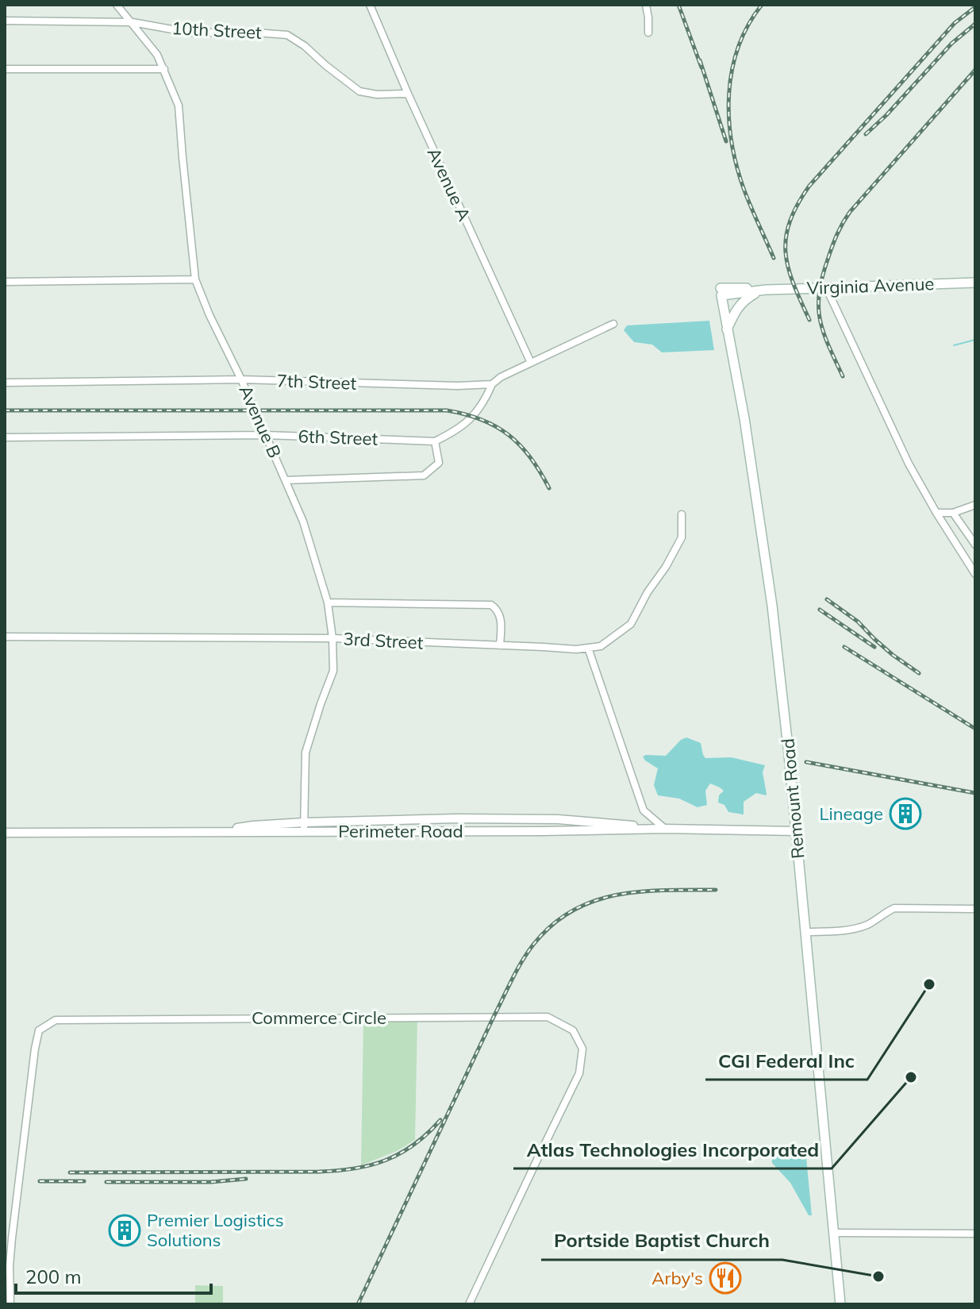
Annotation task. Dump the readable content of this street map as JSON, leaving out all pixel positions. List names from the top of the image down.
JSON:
{
  "streets": {
    "main road": ["Virginia Avenue", "Remount Road"],
    "street": [
      "10th Street",
      "Avenue A",
      "7th Street",
      "Avenue B",
      "6th Street",
      "3rd Street",
      "Perimeter Road",
      "Commerce Circle"
    ]
  },
  "crossings": [
    ["10th Street", "Avenue A"],
    ["10th Street", "Avenue B"],
    ["Avenue A", "7th Street"],
    ["Virginia Avenue", "Remount Road"],
    ["7th Street", "Avenue B"],
    ["Avenue B", "6th Street"],
    ["Avenue B", "3rd Street"],
    ["Avenue B", "Perimeter Road"],
    ["Remount Road", "Perimeter Road"]
  ],
  "places": {
    "building": ["Lineage", "Premier Logistics Solutions"],
    "other": ["CGI Federal Inc", "Atlas Technologies Incorporated", "Portside Baptist Church"],
    "restaurant": ["Arby's"]
  },
  "scale_bar": "200 m"
}
